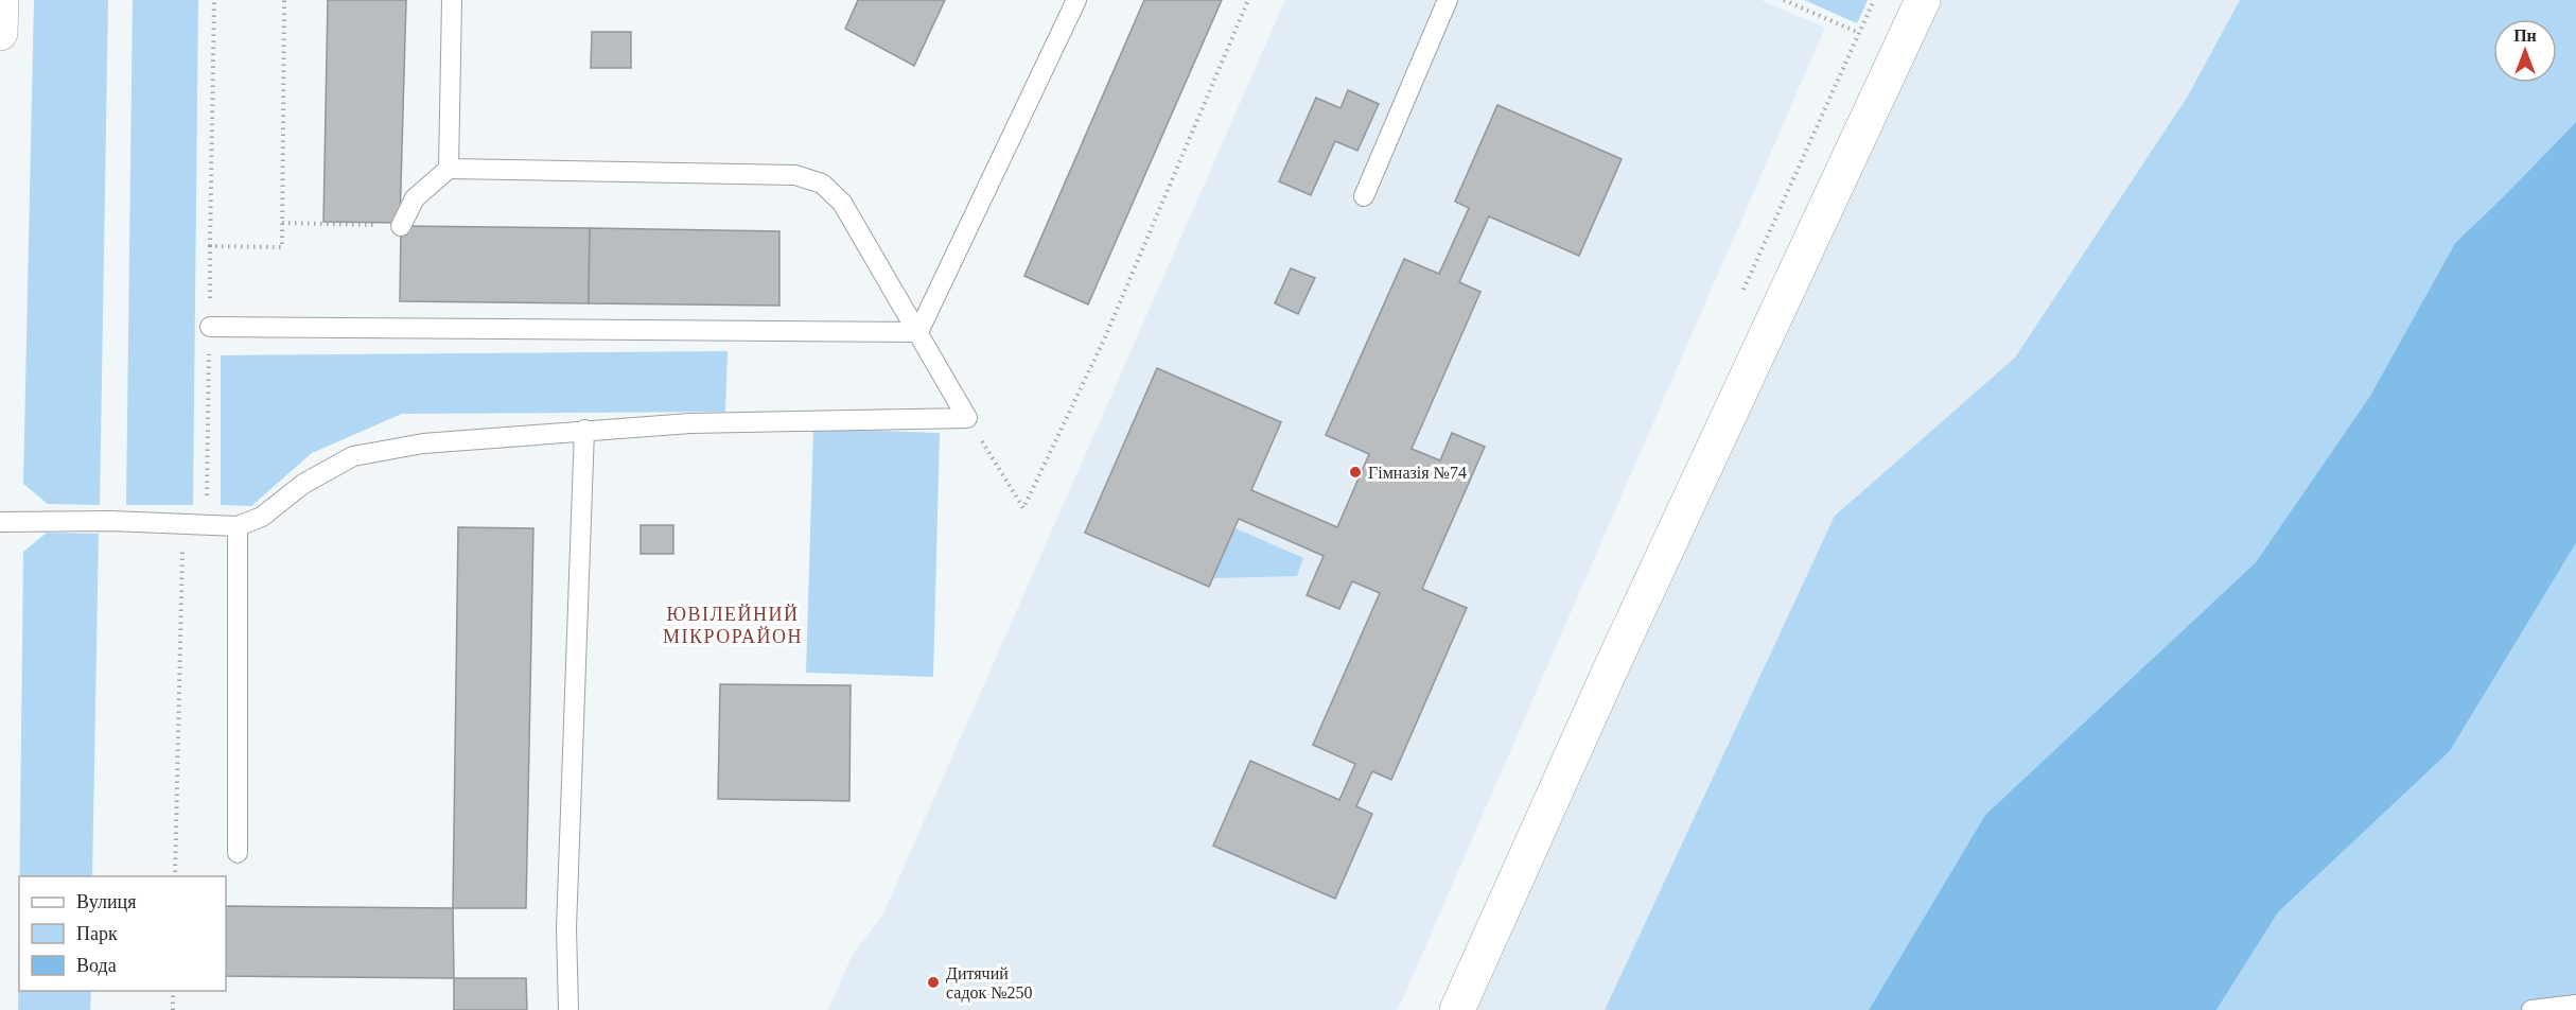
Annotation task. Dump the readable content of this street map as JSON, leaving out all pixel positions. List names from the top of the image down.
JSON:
{
  "districts": ["ЮВІЛЕЙНИЙ МІКРОРАЙОН"],
  "places": ["Гімназія №74", "Дитячий садок №250"],
  "legend": ["Вулиця", "Парк", "Вода"],
  "north": "top"
}
